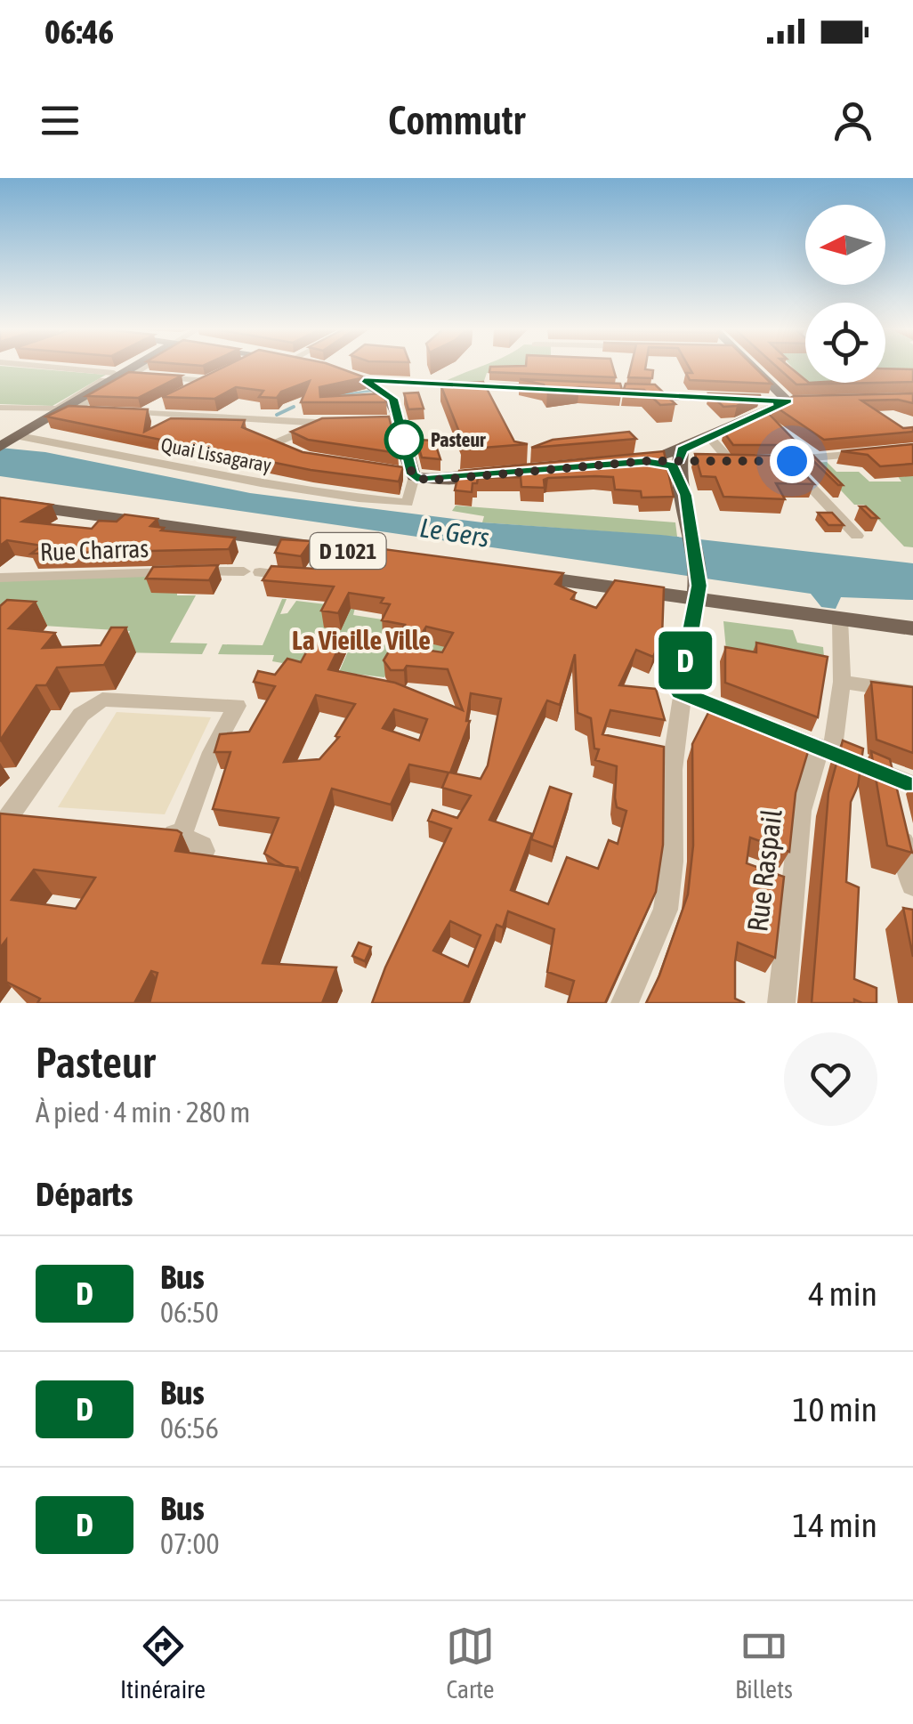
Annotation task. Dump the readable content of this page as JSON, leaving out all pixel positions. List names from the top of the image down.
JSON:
{
  "streets": {
    "main road": ["D 1021"],
    "street": ["Quai Lissagaray", "Rue Charras", "Rue Raspail"]
  },
  "crossings": [
    ["Rue Charras", "D 1021"]
  ],
  "districts": ["La Vieille Ville"],
  "water": ["Le Gers"],
  "places": ["Pasteur"],
  "lines": ["bus line D"],
  "north": "left",
  "page": {
    "status": "06:46",
    "header": "Commutr",
    "on_map": "D",
    "heading": [
      ["Pasteur", "À pied · 4 min · 280 m"],
      "Départs"
    ],
    "list": [
      {
        "mark": "D",
        "name": "Bus",
        "note": "06:50",
        "value": "4 min"
      },
      {
        "mark": "D",
        "name": "Bus",
        "note": "06:56",
        "value": "10 min"
      },
      {
        "mark": "D",
        "name": "Bus",
        "note": "07:00",
        "value": "14 min"
      }
    ],
    "tabs": ["Itinéraire", "Carte", "Billets"]
  }
}
